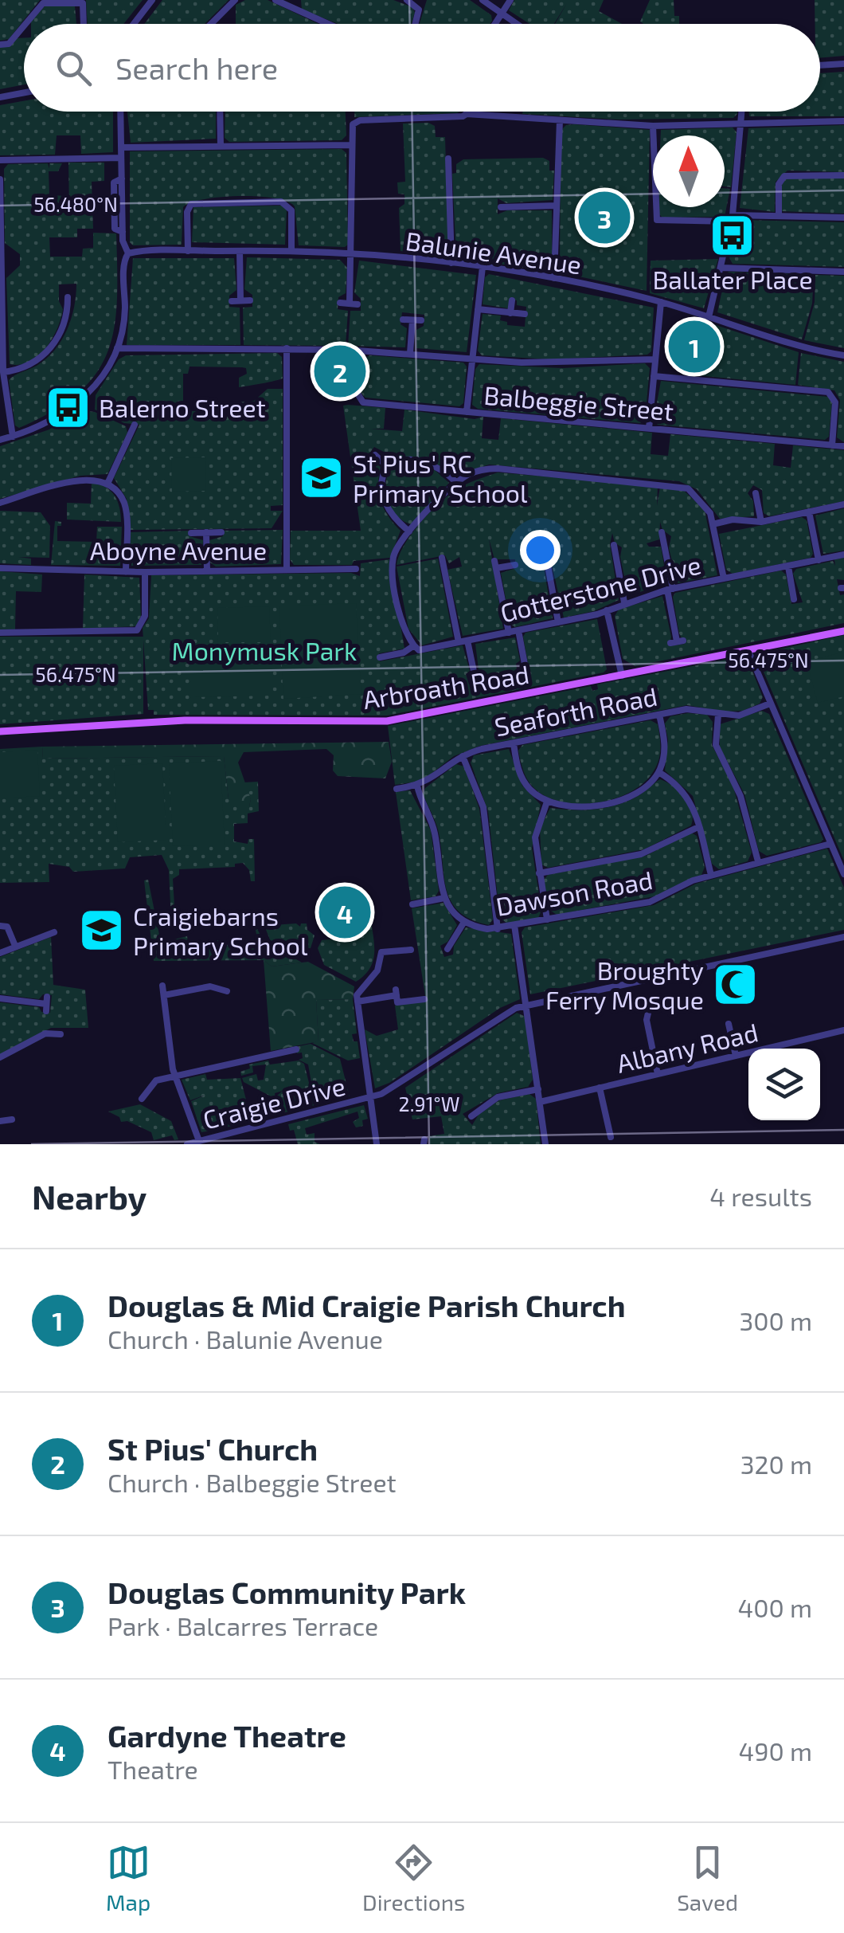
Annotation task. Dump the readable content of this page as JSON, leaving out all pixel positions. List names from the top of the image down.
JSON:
{
  "streets": {
    "main road": ["Arbroath Road"],
    "street": [
      "Balunie Avenue",
      "Balbeggie Street",
      "Aboyne Avenue",
      "Gotterstone Drive",
      "Seaforth Road",
      "Dawson Road",
      "Albany Road",
      "Craigie Drive"
    ]
  },
  "parks": ["Monymusk Park"],
  "places": {
    "bus stop": ["Ballater Place", "Balerno Street"],
    "school or university": ["St Pius' RC Primary School", "Craigiebarns Primary School"],
    "mosque": ["Broughty Ferry Mosque"]
  },
  "north": "top",
  "page": {
    "search": "Search here",
    "pins": [
      "3",
      "1",
      "2",
      "4"
    ],
    "heading": ["Nearby", "4 results"],
    "list": [
      {
        "mark": "1",
        "name": "Douglas & Mid Craigie Parish Church",
        "note": "Church · Balunie Avenue",
        "value": "300 m"
      },
      {
        "mark": "2",
        "name": "St Pius' Church",
        "note": "Church · Balbeggie Street",
        "value": "320 m"
      },
      {
        "mark": "3",
        "name": "Douglas Community Park",
        "note": "Park · Balcarres Terrace",
        "value": "400 m"
      },
      {
        "mark": "4",
        "name": "Gardyne Theatre",
        "note": "Theatre",
        "value": "490 m"
      }
    ],
    "nav": ["Map", "Directions", "Saved"]
  },
  "coordinates": ["56.480°N", "56.475°N", "2.91°W"]
}
